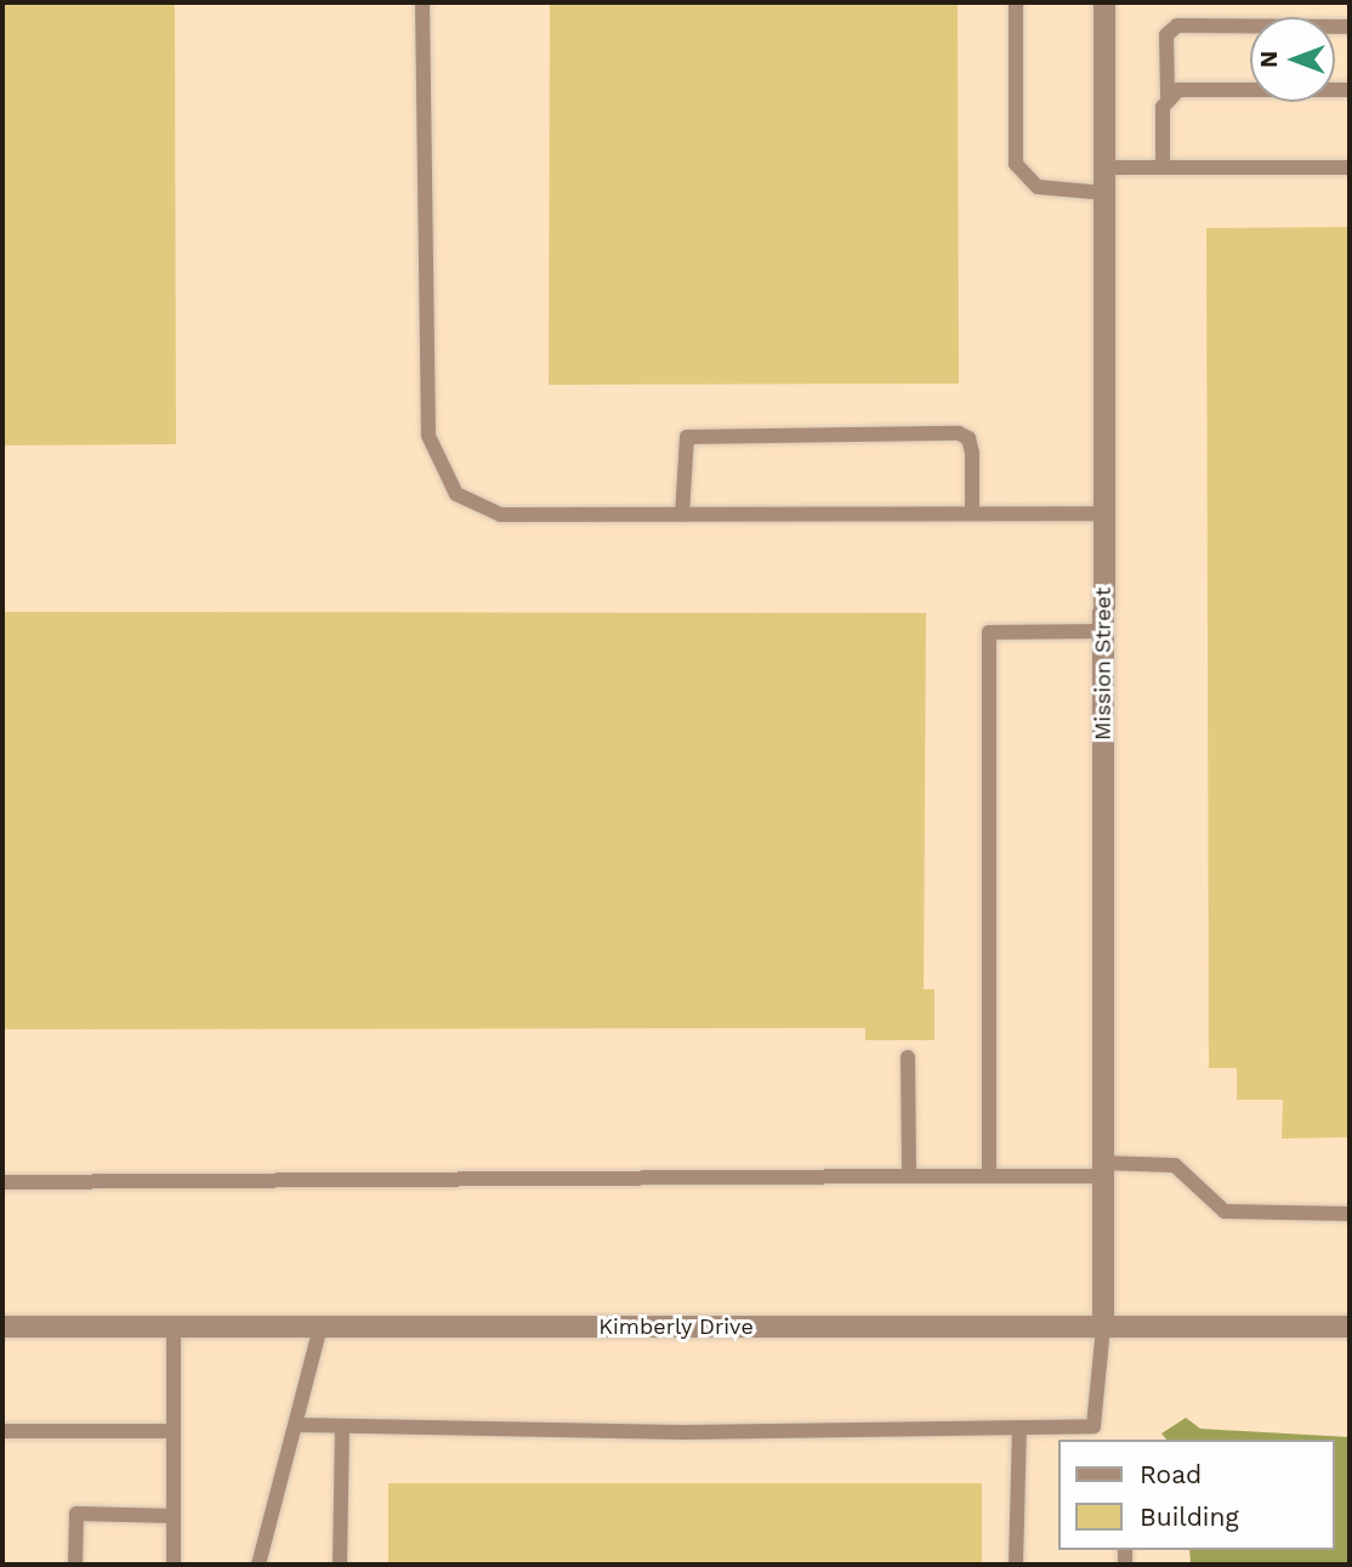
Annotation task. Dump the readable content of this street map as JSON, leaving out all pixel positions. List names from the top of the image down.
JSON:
{
  "streets": {
    "street": ["Mission Street", "Kimberly Drive"]
  },
  "crossings": [
    ["Mission Street", "Kimberly Drive"]
  ],
  "legend": ["Road", "Building"],
  "north": "left"
}
